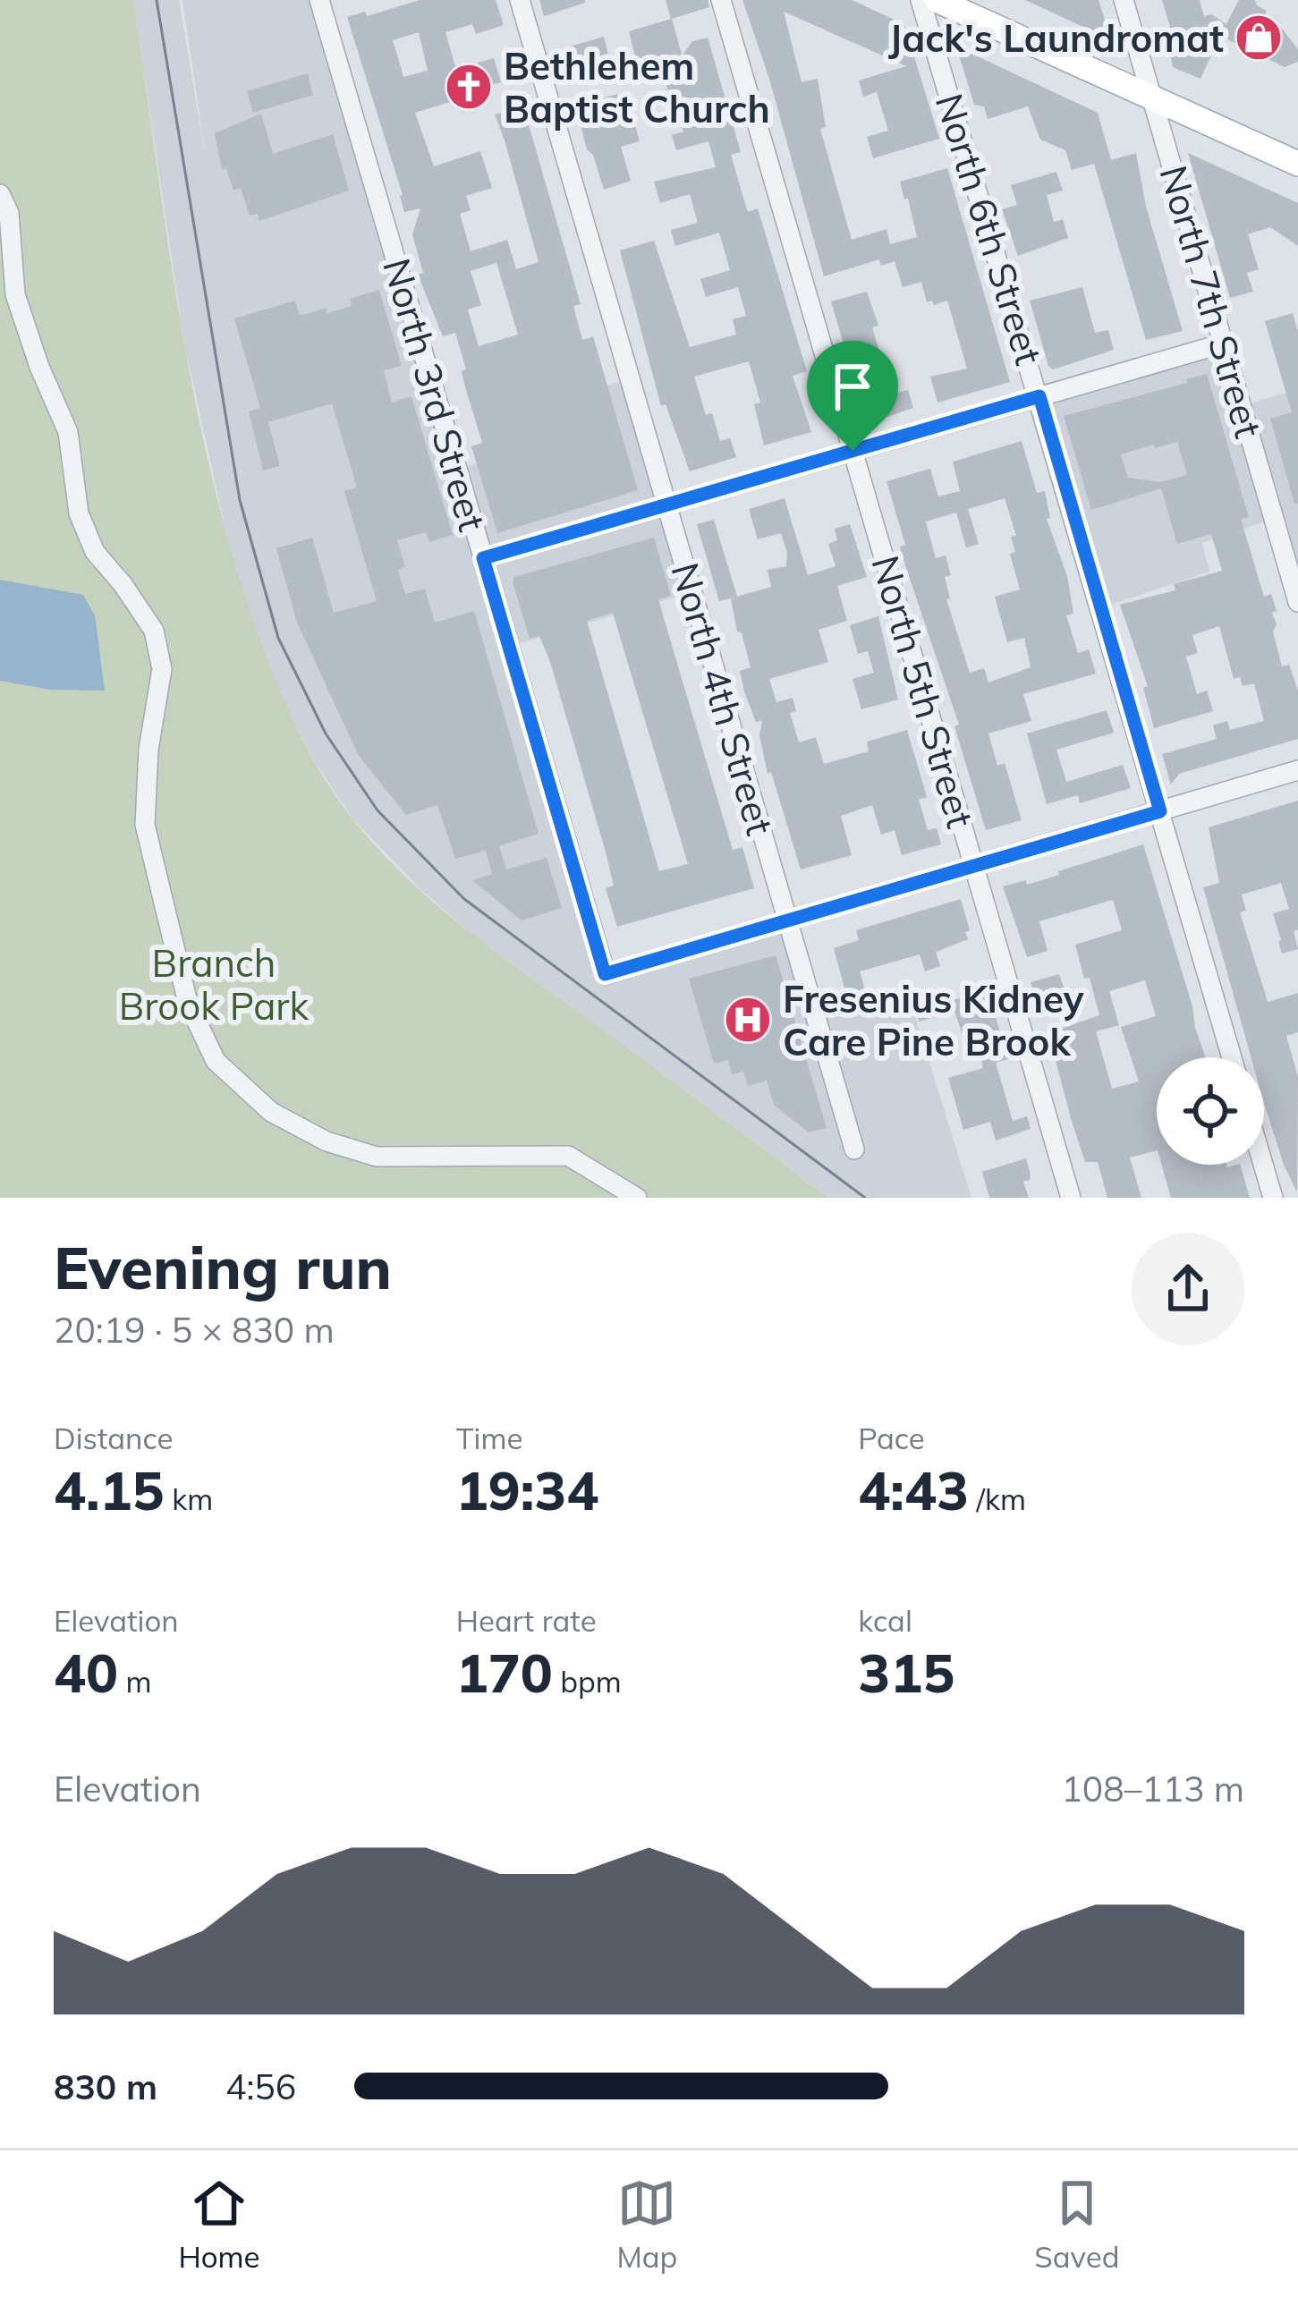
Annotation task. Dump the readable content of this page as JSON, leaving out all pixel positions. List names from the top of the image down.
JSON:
{
  "streets": {
    "street": [
      "North 6th Street",
      "North 7th Street",
      "North 3rd Street",
      "North 5th Street",
      "North 4th Street"
    ]
  },
  "crossings": [
    ["North 3rd Street", "North 4th Street"]
  ],
  "parks": ["Branch Brook Park"],
  "places": {
    "shop": ["Jack's Laundromat"],
    "church": ["Bethlehem Baptist Church"],
    "hospital": ["Fresenius Kidney Care Pine Brook"]
  },
  "page": {
    "heading": ["Evening run", "20:19 · 5 × 830 m"],
    "stats": [
      ["Distance", "4.15 km"],
      ["Time", "19:34"],
      ["Pace", "4:43 /km"],
      ["Elevation", "40 m"],
      ["Heart rate", "170 bpm"],
      ["kcal", "315"]
    ],
    "chart": ["Elevation", "108–113 m"],
    "list": [
      {
        "name": "830 m",
        "note": "4:56"
      }
    ],
    "tabs": ["Home", "Map", "Saved"]
  }
}
